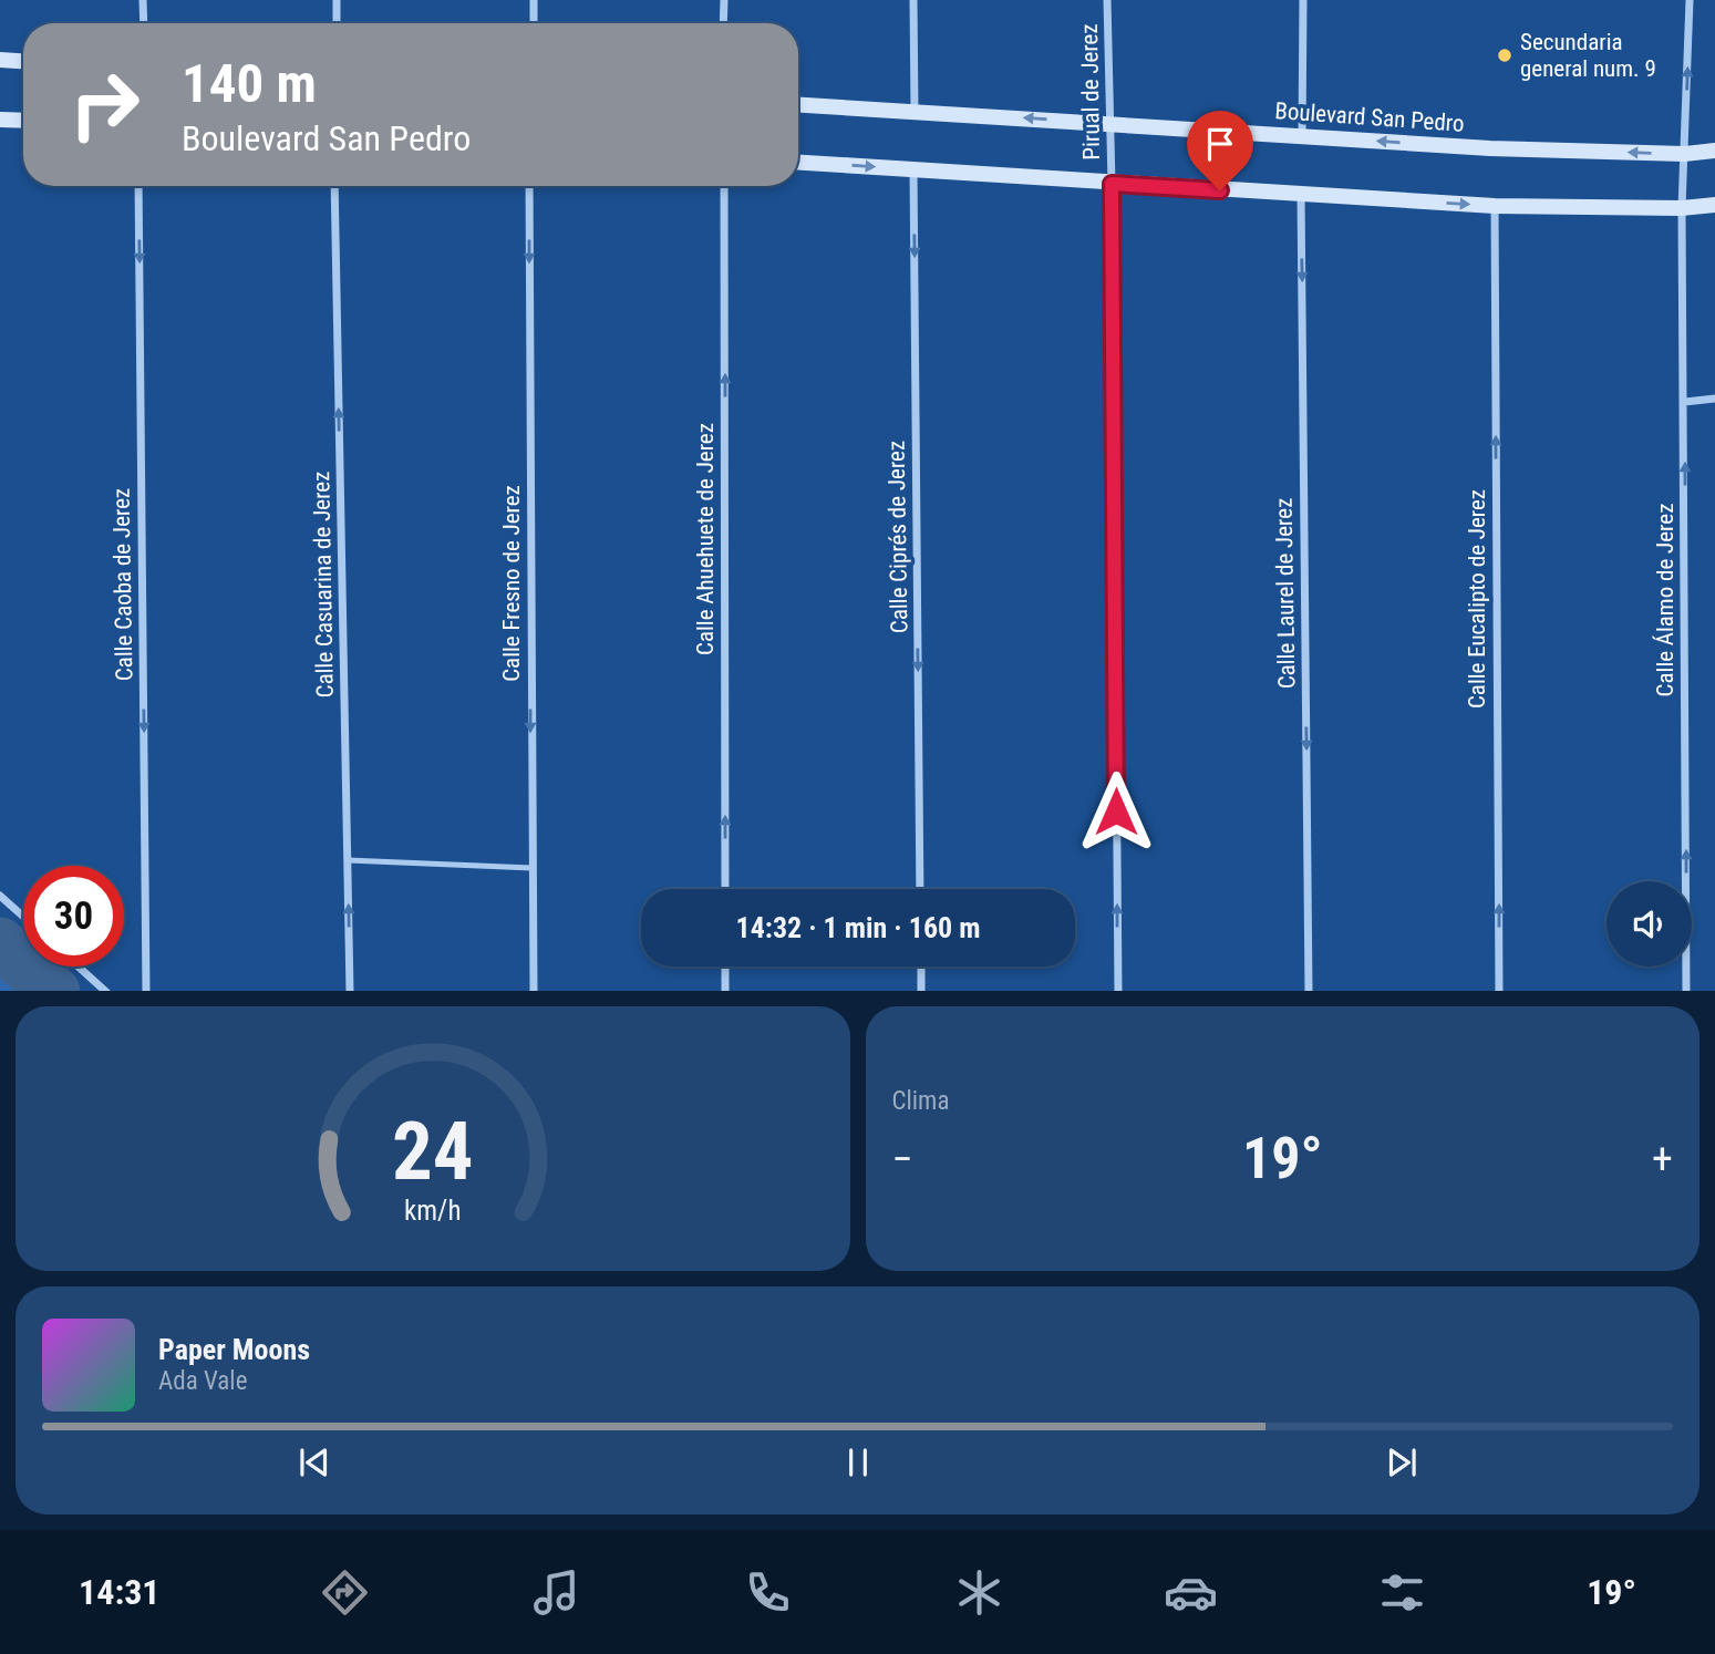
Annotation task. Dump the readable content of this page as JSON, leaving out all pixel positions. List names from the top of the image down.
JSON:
{
  "streets": {
    "street": [
      "Pirual de Jerez",
      "Boulevard San Pedro",
      "Calle Ciprés de Jerez",
      "Calle Ahuehuete de Jerez",
      "Calle Fresno de Jerez",
      "Calle Caoba de Jerez",
      "Calle Casuarina de Jerez",
      "Calle Laurel de Jerez",
      "Calle Eucalipto de Jerez",
      "Calle Álamo de Jerez"
    ]
  },
  "crossings": [
    ["Pirual de Jerez", "Boulevard San Pedro"],
    ["Boulevard San Pedro", "Calle Álamo de Jerez"]
  ],
  "one_way": [
    "Pirual de Jerez",
    "Calle Ciprés de Jerez",
    "Calle Ahuehuete de Jerez",
    "Calle Fresno de Jerez",
    "Calle Caoba de Jerez",
    "Calle Casuarina de Jerez",
    "Calle Laurel de Jerez",
    "Calle Eucalipto de Jerez",
    "Calle Álamo de Jerez"
  ],
  "places": ["Secundaria general num. 9"],
  "page": {
    "turn": ["140 m", "Boulevard San Pedro"],
    "limit": "30",
    "trip": "14:32 · 1 min · 160 m",
    "tile": "Clima",
    "heat": ["−", "19°", "+"],
    "song": ["Paper Moons", "Ada Vale"],
    "tabs": ["14:31", "19°"],
    "gauge": ["24", "km/h"]
  }
}
